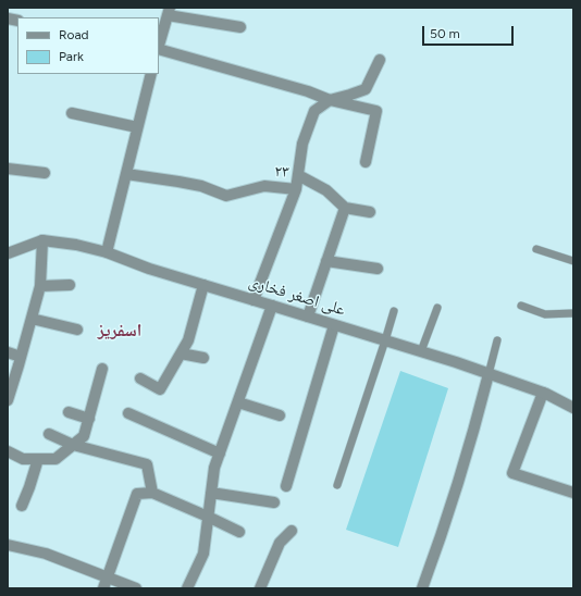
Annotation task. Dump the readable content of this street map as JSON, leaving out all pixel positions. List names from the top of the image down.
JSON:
{
  "streets": {
    "street": ["۲۳", "علی اصغر فخاری"]
  },
  "districts": ["اسفریز"],
  "legend": ["Road", "Park"],
  "scale_bar": "50 m"
}
